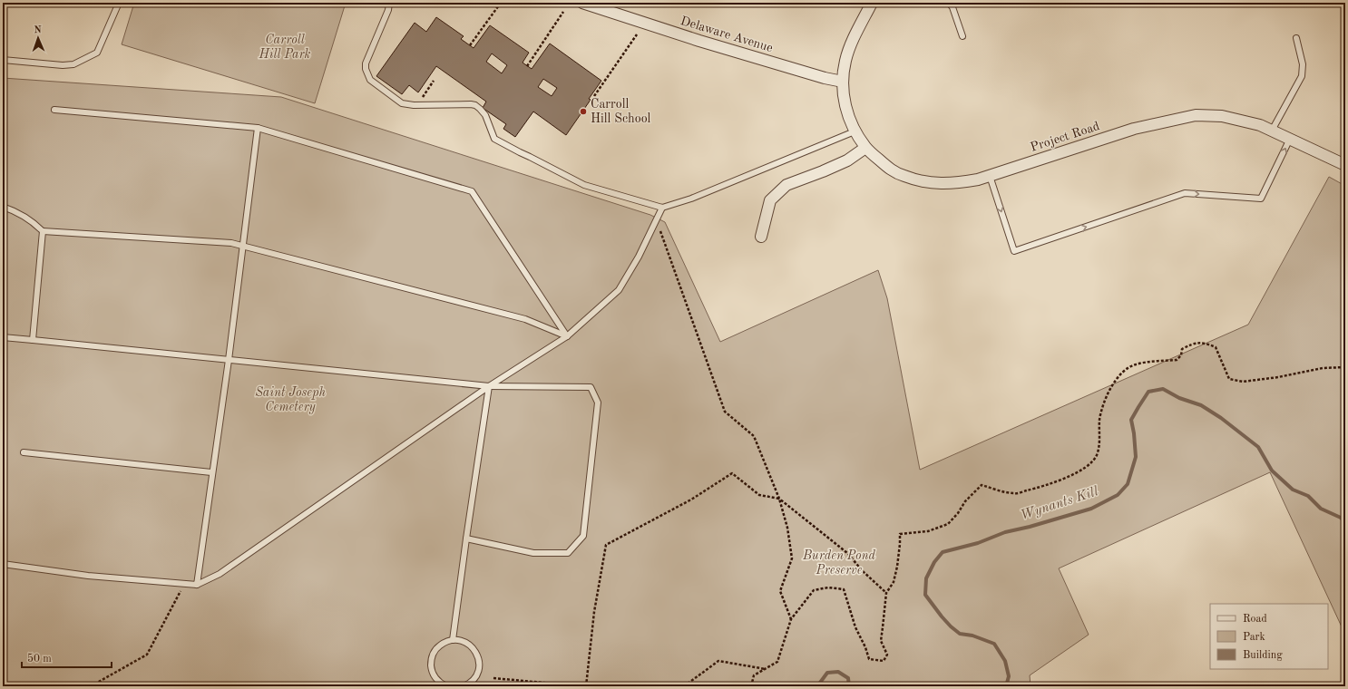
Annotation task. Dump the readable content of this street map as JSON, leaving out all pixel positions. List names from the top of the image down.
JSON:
{
  "streets": {
    "street": ["Delaware Avenue", "Project Road"]
  },
  "crossings": [
    ["Delaware Avenue", "Project Road"]
  ],
  "water": ["Wynants Kill"],
  "parks": ["Carroll Hill Park", "Saint Joseph Cemetery", "Burden Pond Preserve"],
  "places": ["Carroll Hill School"],
  "legend": ["Road", "Park", "Building"],
  "scale_bar": "50 m",
  "north": "top"
}
